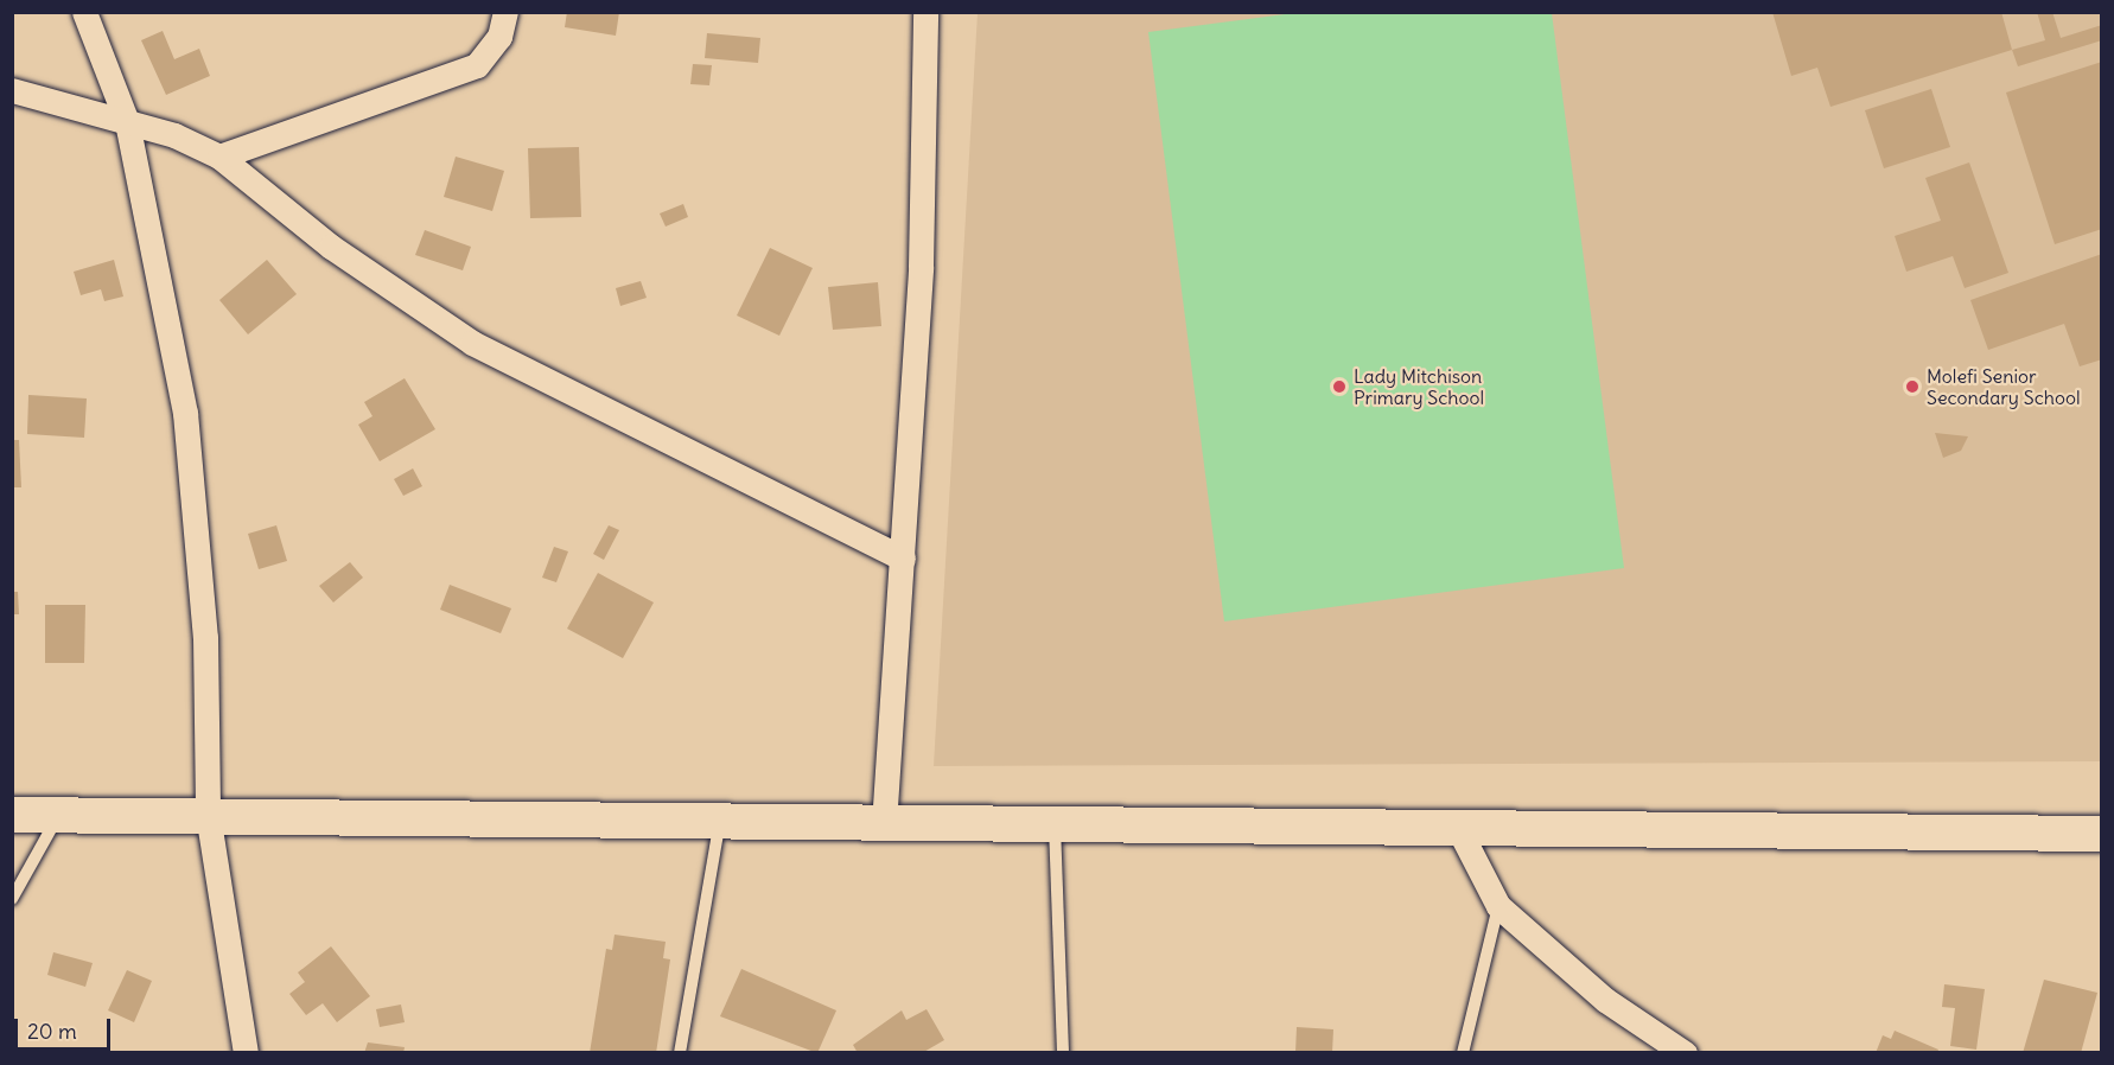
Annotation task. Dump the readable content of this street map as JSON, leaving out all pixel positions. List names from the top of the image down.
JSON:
{
  "places": ["Lady Mitchison Primary School", "Molefi Senior Secondary School"],
  "scale_bar": "20 m"
}
